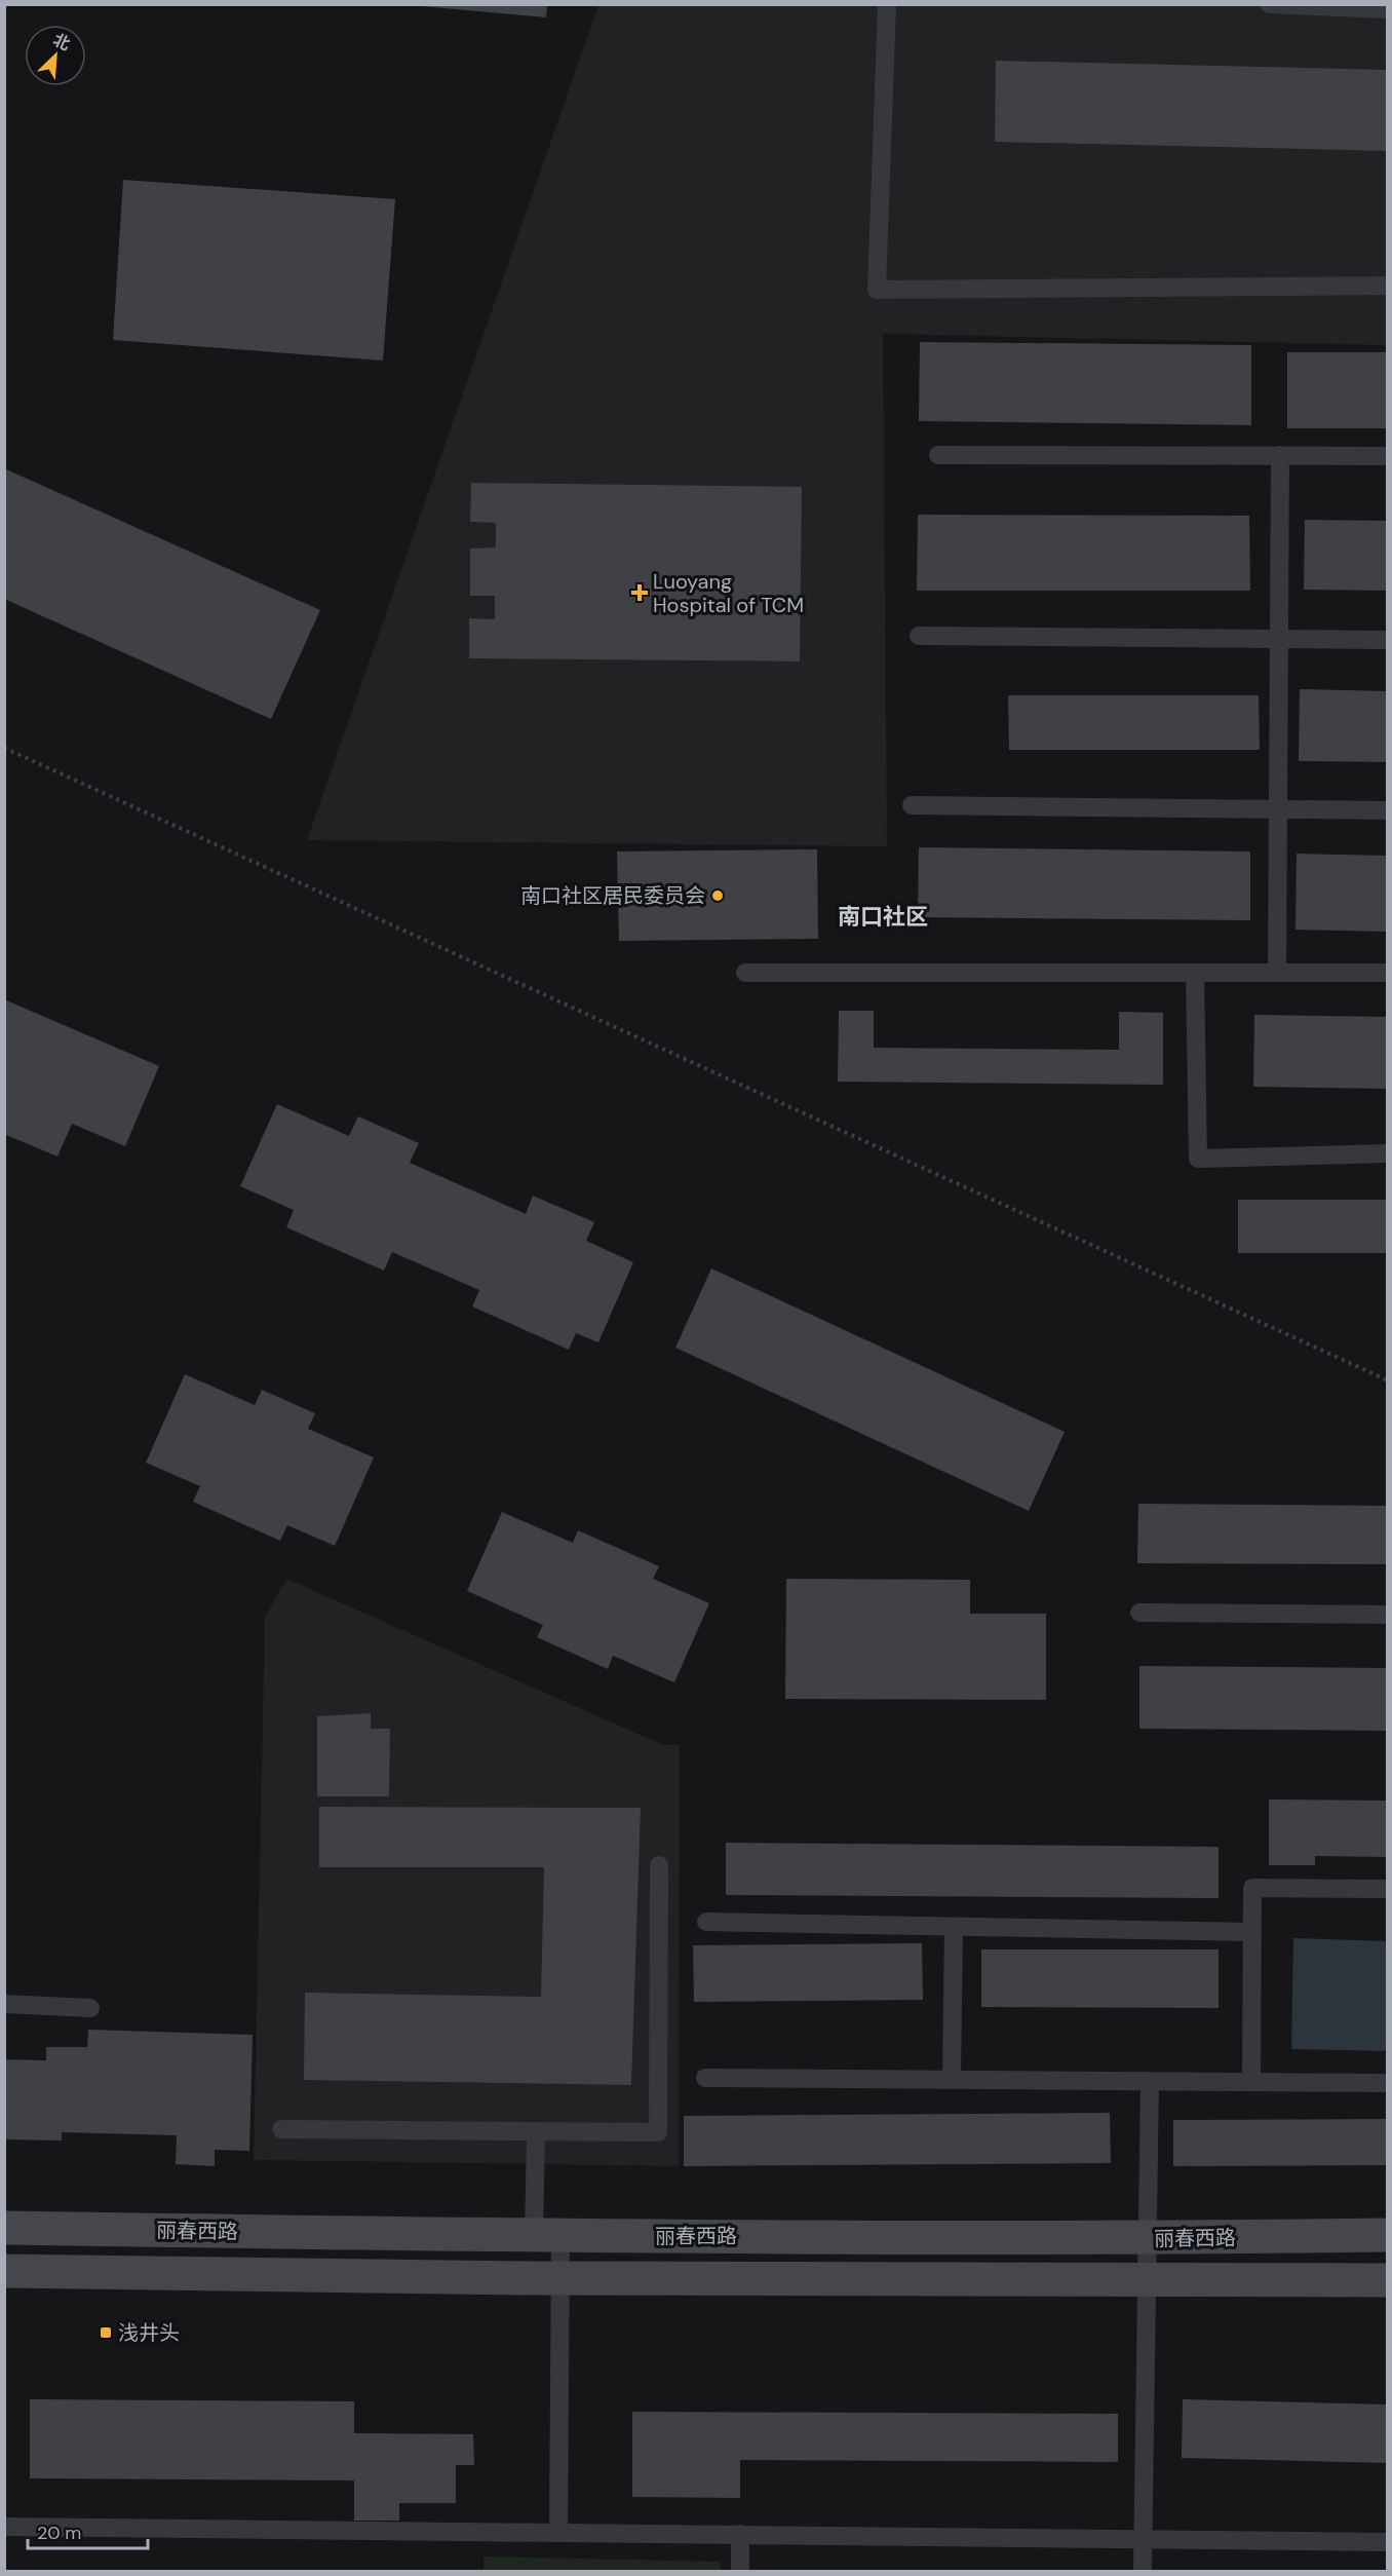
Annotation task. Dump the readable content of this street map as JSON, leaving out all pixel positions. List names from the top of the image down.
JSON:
{
  "streets": {
    "main road": ["丽春西路"]
  },
  "districts": ["南口社区"],
  "places": {
    "health": ["Luoyang Hospital of TCM"],
    "other": ["南口社区居民委员会"],
    "transit": ["浅井头"]
  },
  "scale_bar": "20 m",
  "north": "top right"
}
